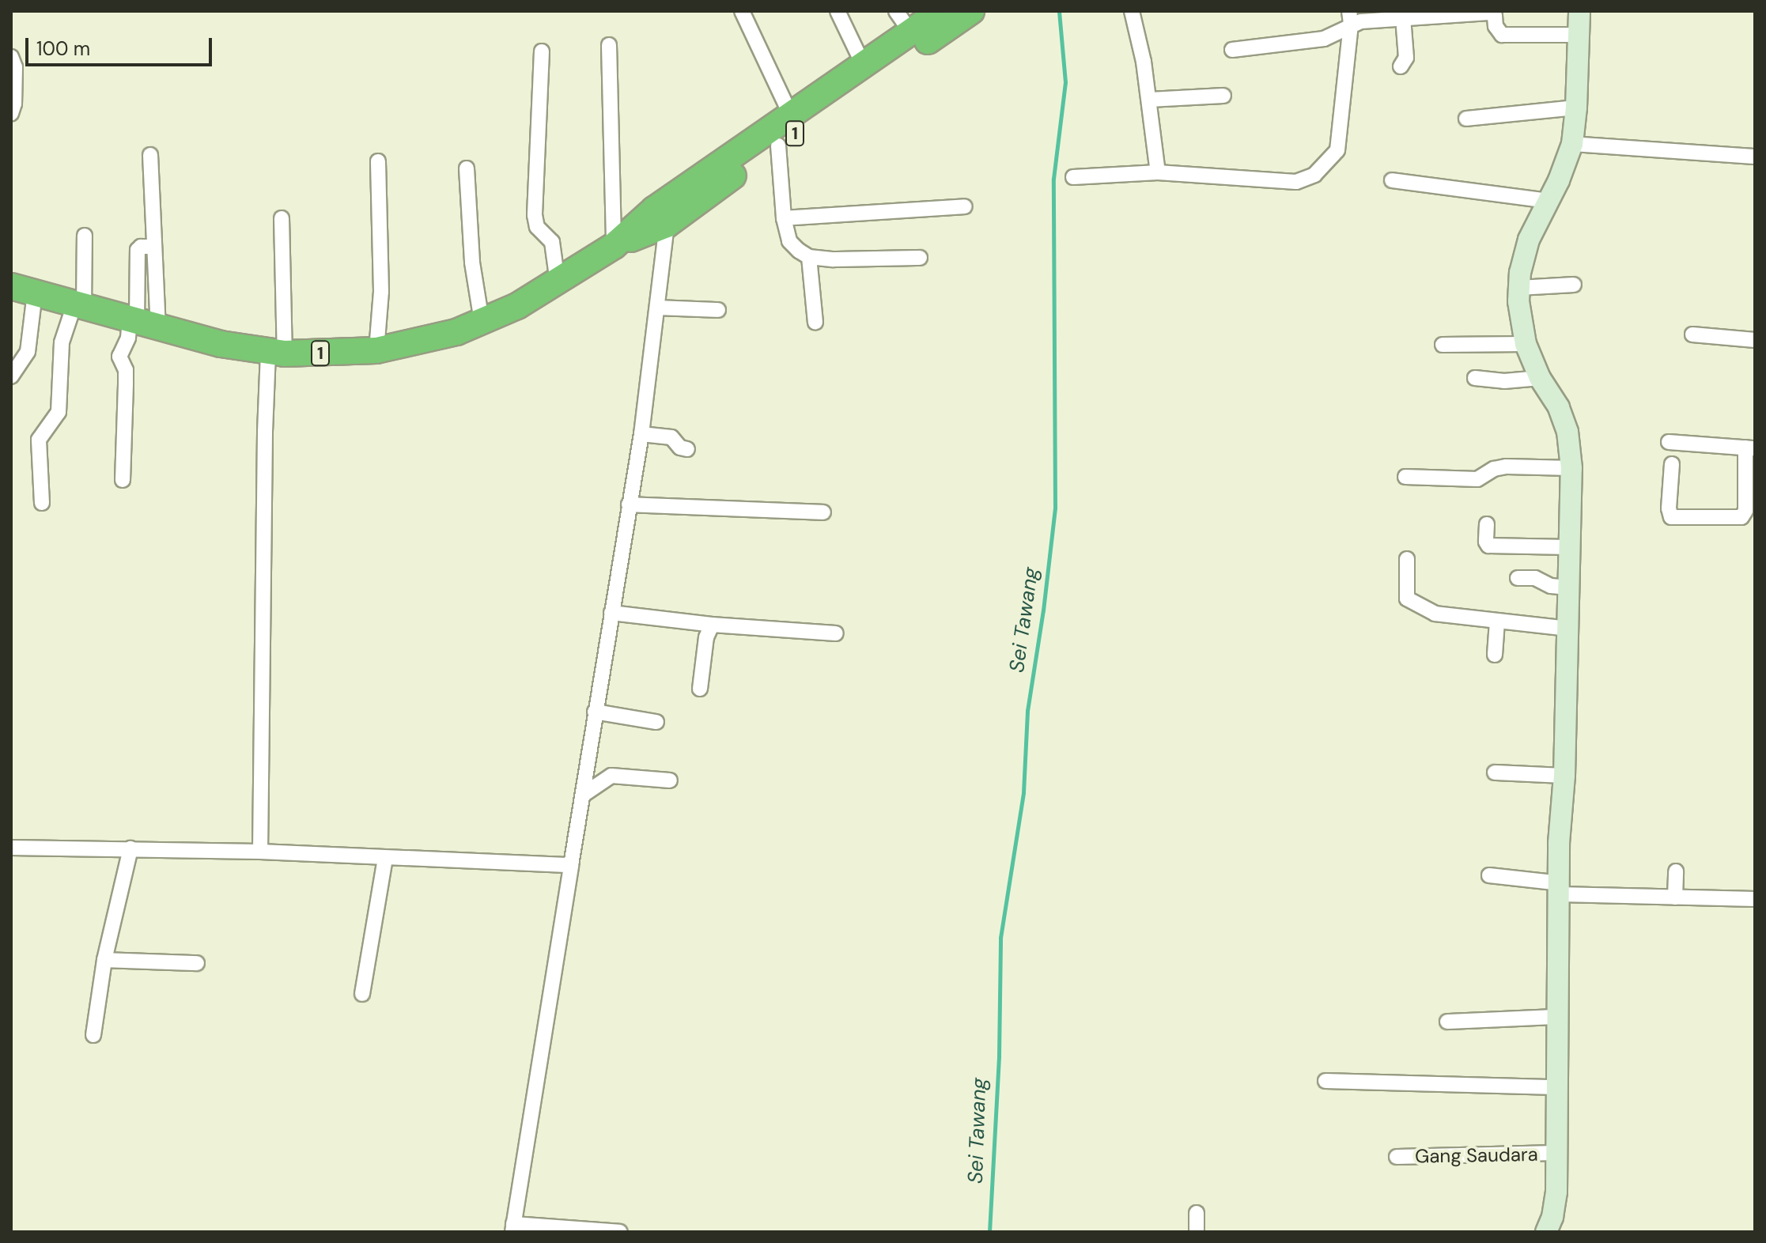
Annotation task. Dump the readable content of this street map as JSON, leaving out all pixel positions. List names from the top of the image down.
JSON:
{
  "streets": {
    "highway": ["1"],
    "street": ["Gang Saudara"]
  },
  "water": ["Sei Tawang"],
  "scale_bar": "100 m"
}
